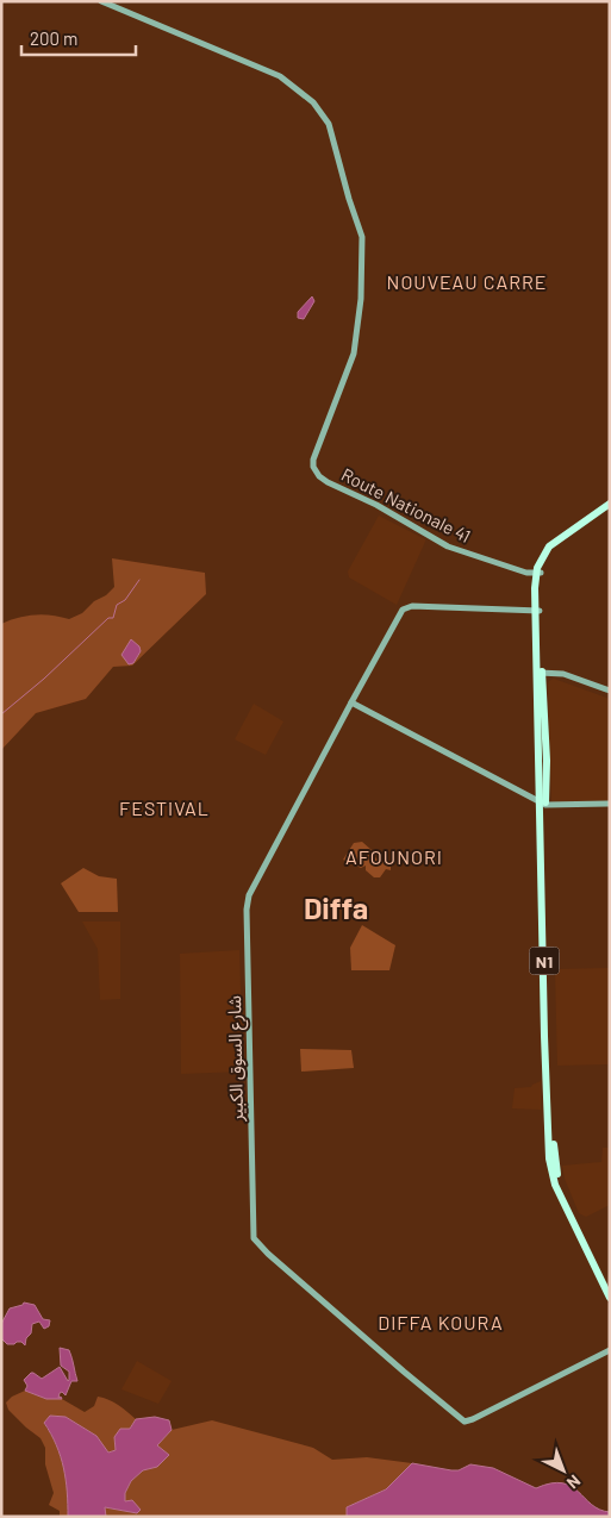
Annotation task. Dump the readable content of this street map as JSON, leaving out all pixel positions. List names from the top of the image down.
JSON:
{
  "streets": {
    "highway": ["N1"],
    "street": ["Route Nationale 41", "شارع السوق الكبير"]
  },
  "crossings": [
    ["N1", "شارع السوق الكبير"]
  ],
  "districts": [
    "NOUVEAU CARRE",
    "FESTIVAL",
    "AFOUNORI",
    "Diffa",
    "DIFFA KOURA"
  ],
  "scale_bar": "200 m",
  "north": "bottom right"
}
